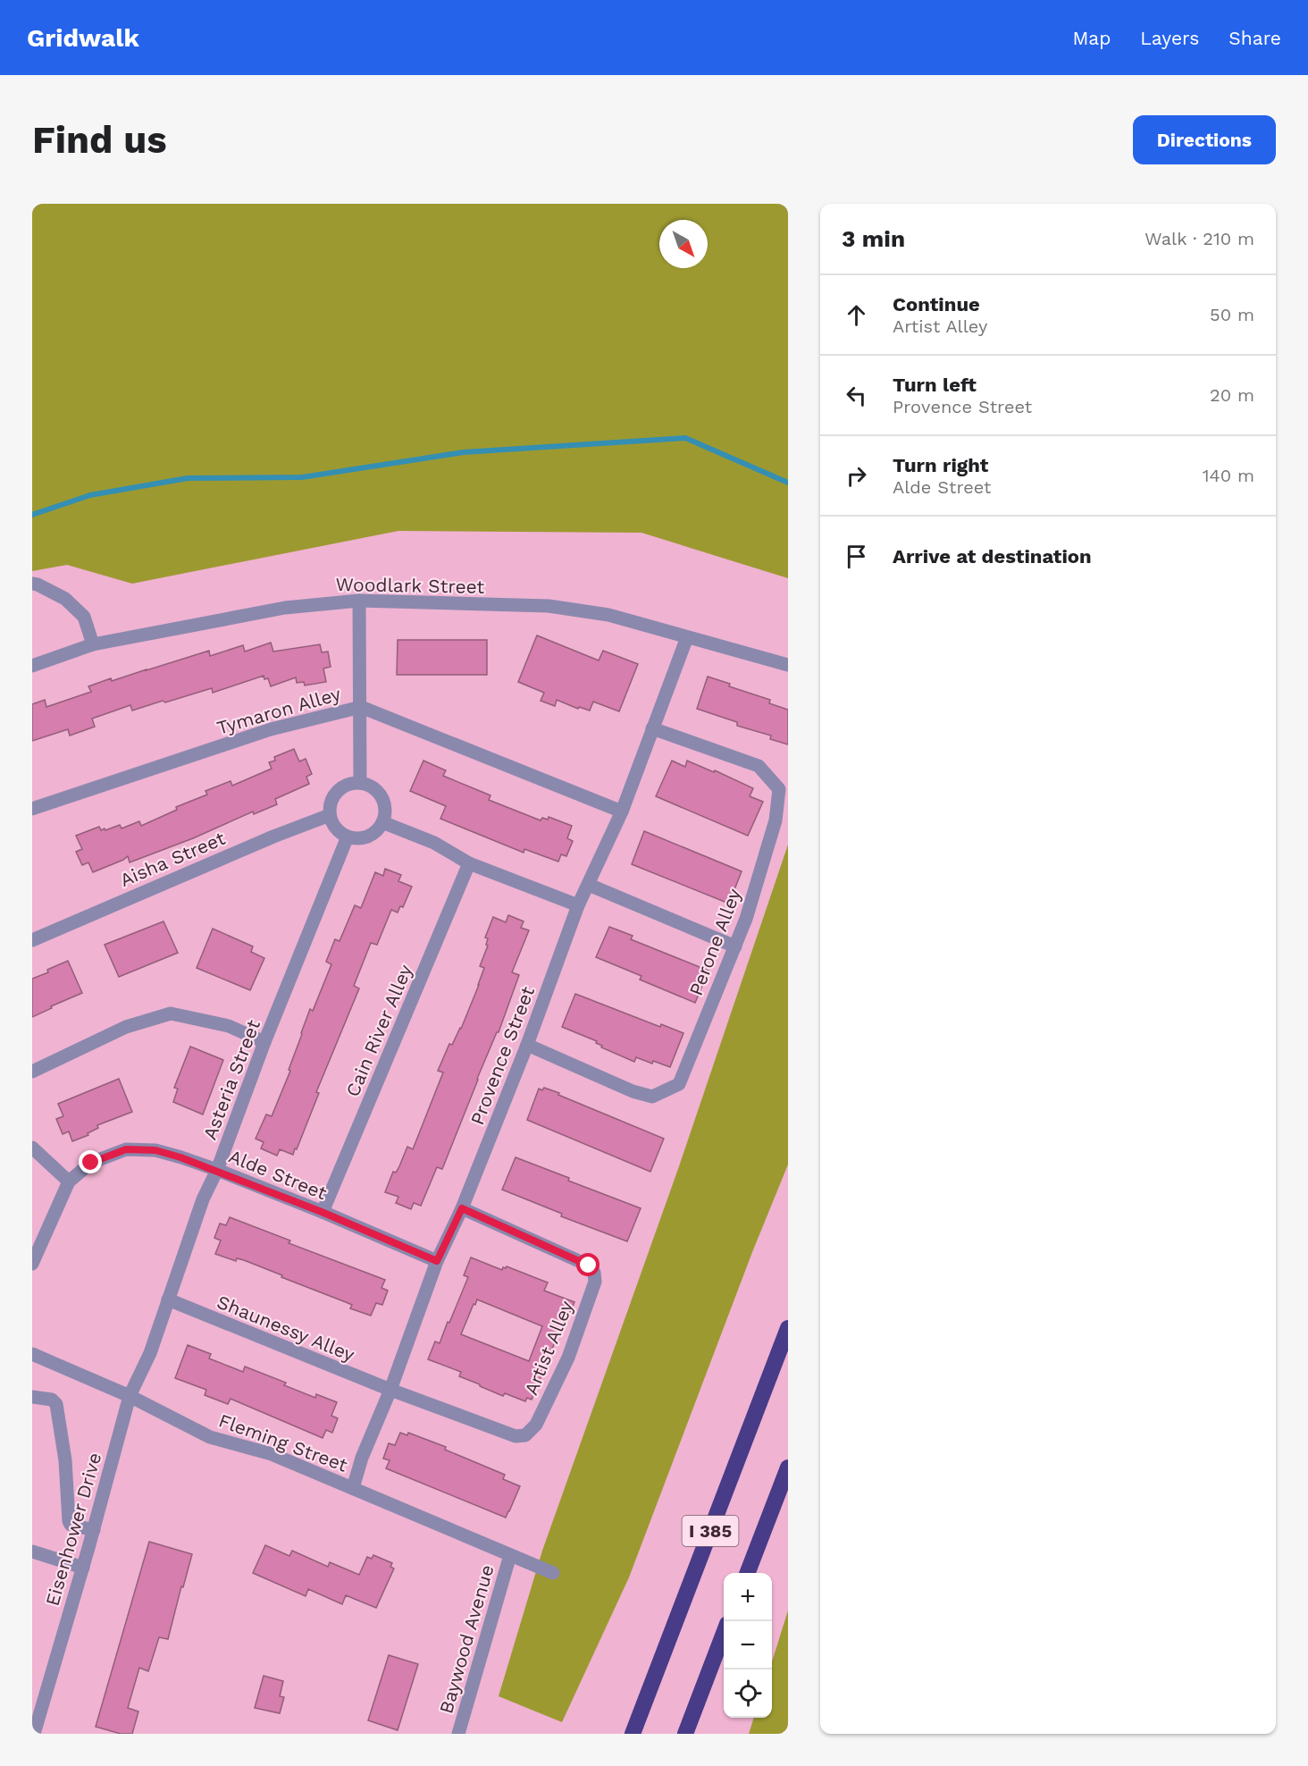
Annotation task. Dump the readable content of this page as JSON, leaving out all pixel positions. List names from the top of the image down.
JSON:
{
  "streets": {
    "highway": ["I 385"],
    "street": [
      "Woodlark Street",
      "Tymaron Alley",
      "Aisha Street",
      "Perone Alley",
      "Cain River Alley",
      "Provence Street",
      "Asteria Street",
      "Alde Street",
      "Shaunessy Alley",
      "Artist Alley",
      "Fleming Street",
      "Eisenhower Drive",
      "Baywood Avenue"
    ]
  },
  "crossings": [
    ["Woodlark Street", "Provence Street"],
    ["Tymaron Alley", "Provence Street"],
    ["Aisha Street", "Asteria Street"],
    ["Perone Alley", "Provence Street"],
    ["Cain River Alley", "Alde Street"],
    ["Provence Street", "Alde Street"],
    ["Provence Street", "Shaunessy Alley"],
    ["Provence Street", "Artist Alley"],
    ["Provence Street", "Fleming Street"],
    ["Asteria Street", "Alde Street"],
    ["Asteria Street", "Shaunessy Alley"],
    ["Asteria Street", "Fleming Street"],
    ["Asteria Street", "Eisenhower Drive"],
    ["Shaunessy Alley", "Artist Alley"],
    ["Fleming Street", "Eisenhower Drive"],
    ["Fleming Street", "Baywood Avenue"]
  ],
  "north": "bottom right",
  "page": {
    "header": "Gridwalk",
    "nav": ["Map", "Layers", "Share"],
    "buttons": "Directions",
    "title": "Find us",
    "heading": ["3 min", "Walk · 210 m"],
    "list": [
      ["Continue", "Artist Alley", "50 m"],
      ["Turn left", "Provence Street", "20 m"],
      ["Turn right", "Alde Street", "140 m"],
      "Arrive at destination"
    ],
    "map_buttons": ["+", "−"]
  }
}
